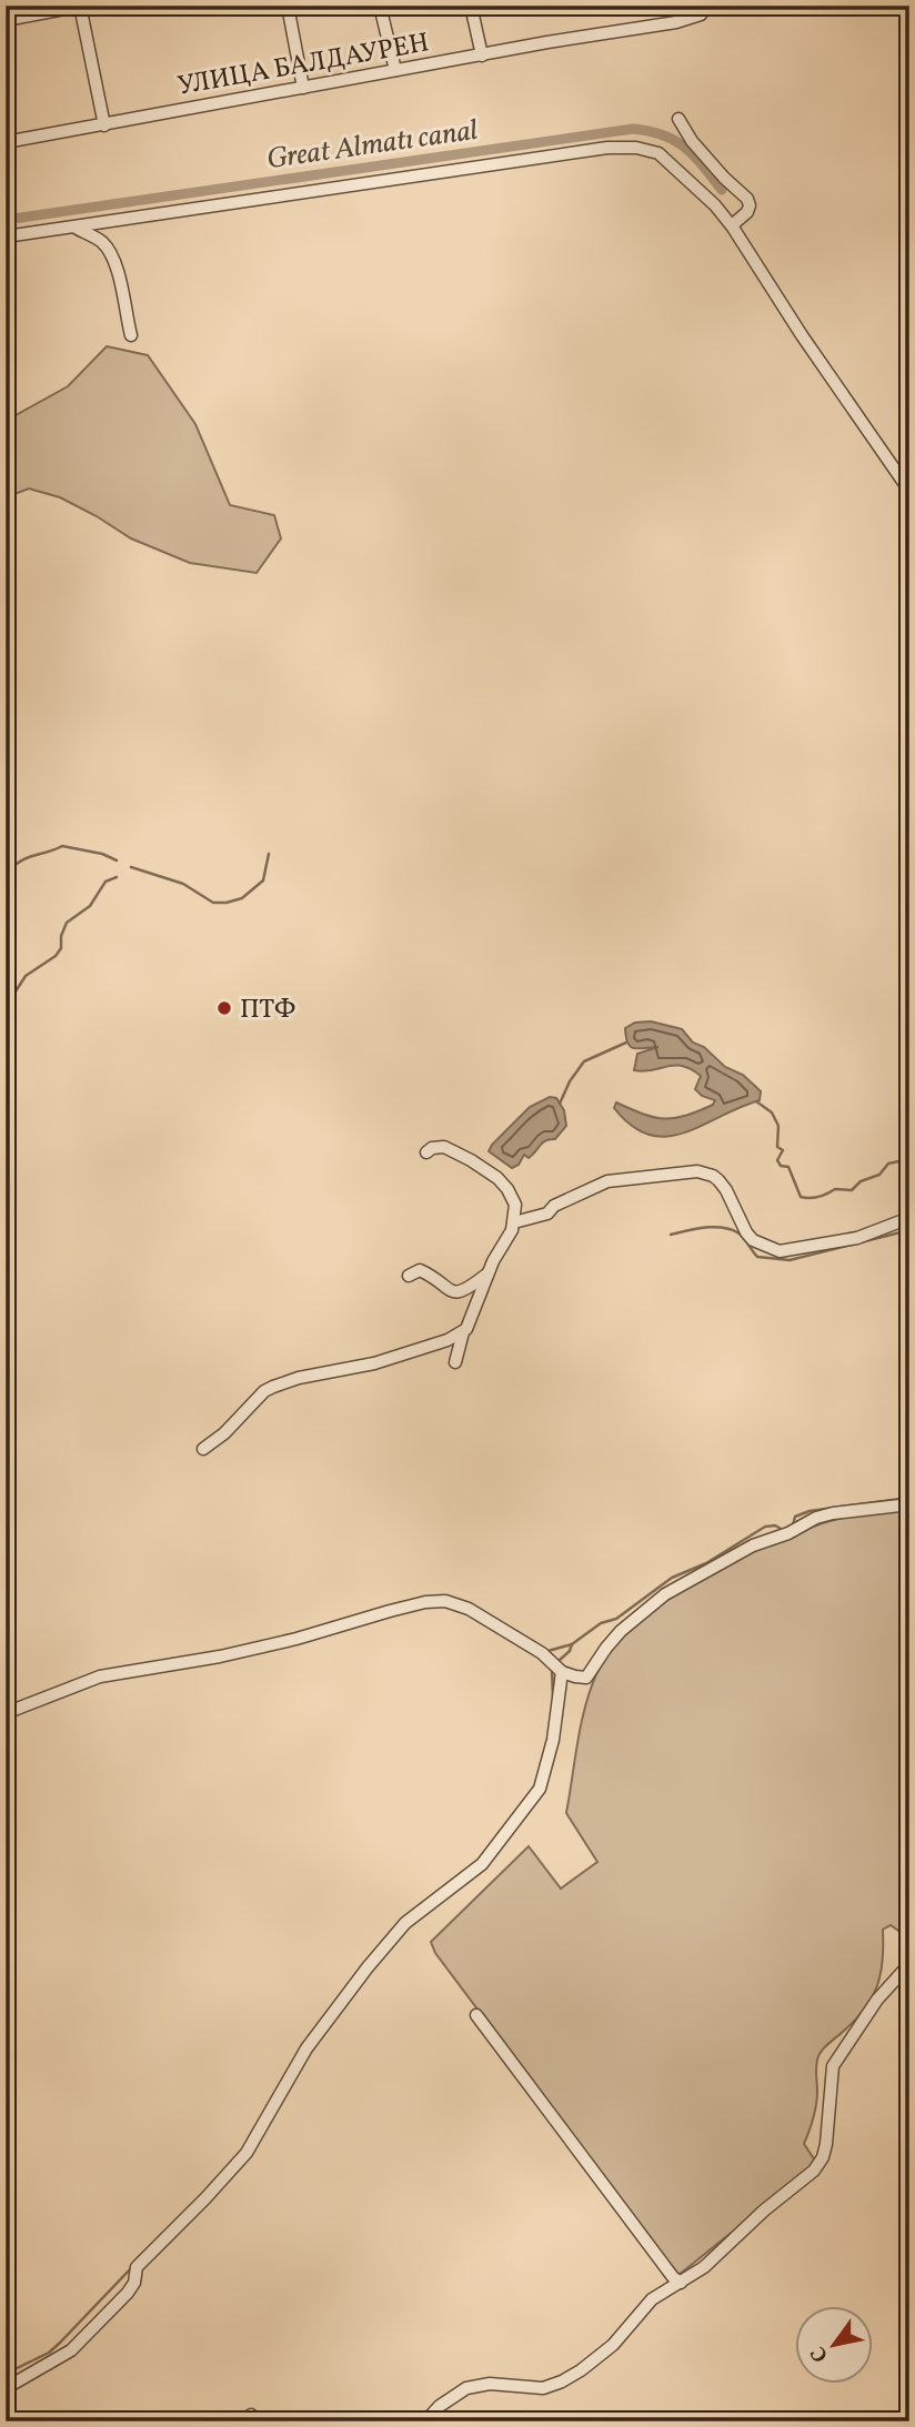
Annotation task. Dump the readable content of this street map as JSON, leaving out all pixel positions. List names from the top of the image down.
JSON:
{
  "streets": {
    "street": ["УЛИЦА БАЛДАУРЕН"]
  },
  "water": ["Great Almatı canal"],
  "places": ["ПТФ"],
  "north": "bottom left"
}
